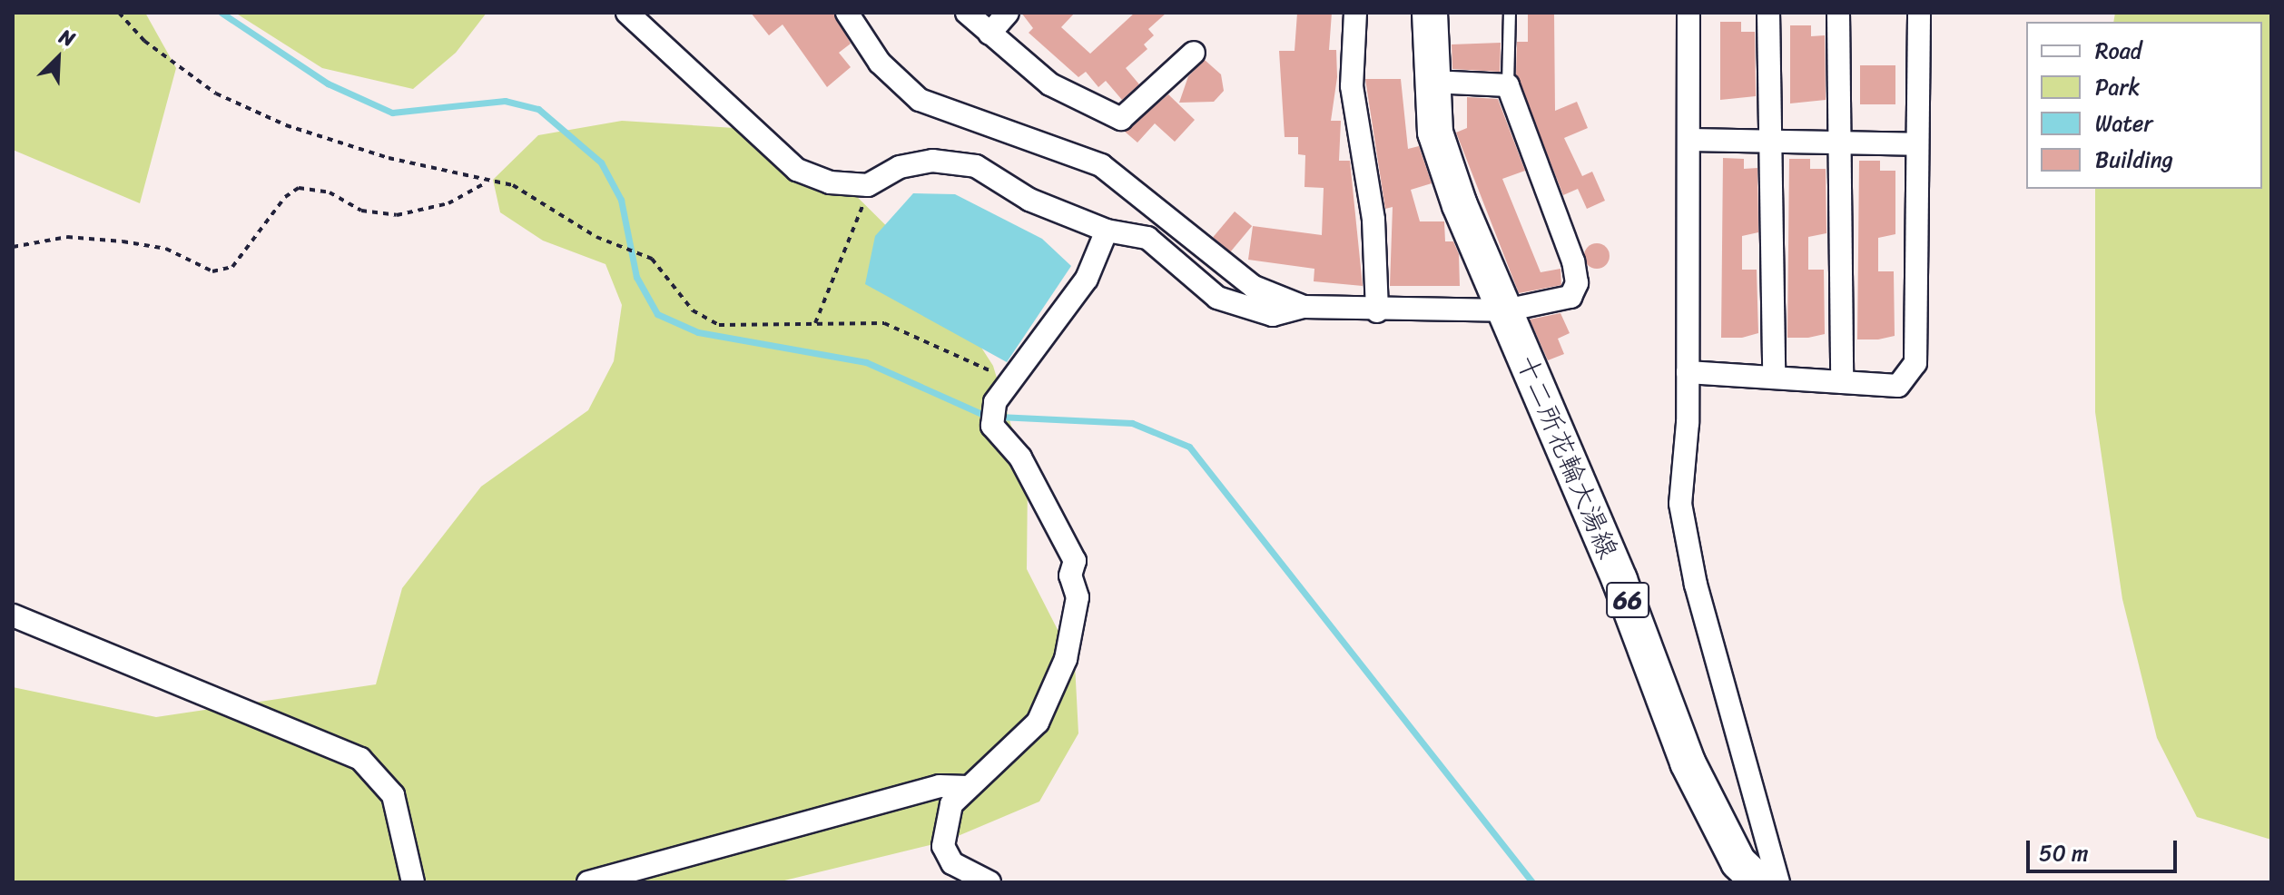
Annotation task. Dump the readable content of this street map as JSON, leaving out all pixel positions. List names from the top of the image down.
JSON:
{
  "streets": {
    "main road": ["十二所花輪大湯線", "66"]
  },
  "legend": [
    "Road",
    "Park",
    "Water",
    "Building"
  ],
  "scale_bar": "50 m",
  "north": "top right"
}
